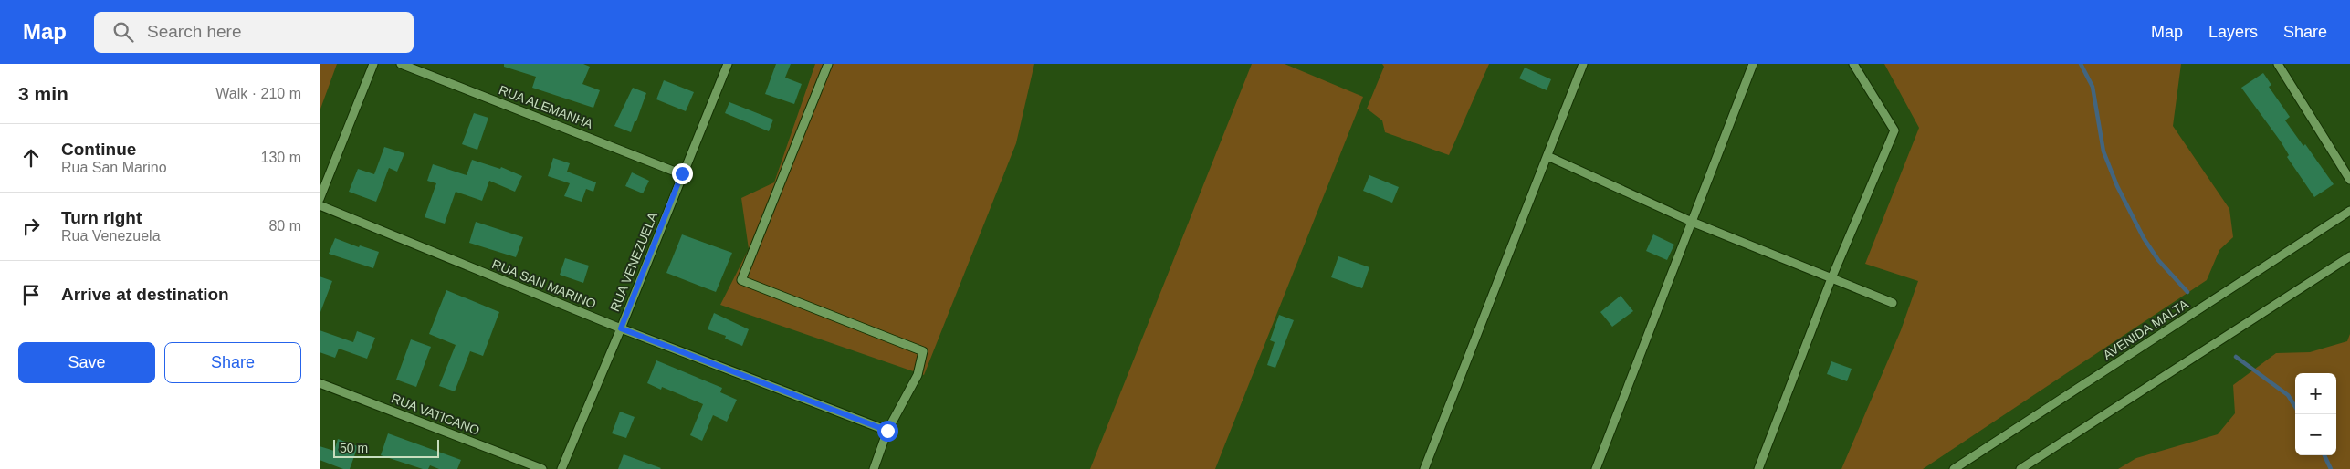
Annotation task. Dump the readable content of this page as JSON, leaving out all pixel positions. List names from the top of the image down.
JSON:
{
  "streets": {
    "street": [
      "RUA ALEMANHA",
      "RUA VENEZUELA",
      "RUA SAN MARINO",
      "AVENIDA MALTA",
      "RUA VATICANO"
    ]
  },
  "crossings": [
    ["RUA ALEMANHA", "RUA VENEZUELA"],
    ["RUA VENEZUELA", "RUA SAN MARINO"]
  ],
  "scale_bar": "50 m",
  "page": {
    "header": "Map",
    "search": "Search here",
    "nav": ["Map", "Layers", "Share"],
    "heading": ["3 min", "Walk · 210 m"],
    "list": [
      ["Continue", "Rua San Marino", "130 m"],
      ["Turn right", "Rua Venezuela", "80 m"],
      "Arrive at destination"
    ],
    "buttons": ["Save", "Share"],
    "map_buttons": ["+", "−"],
    "scale": "50 m"
  }
}
